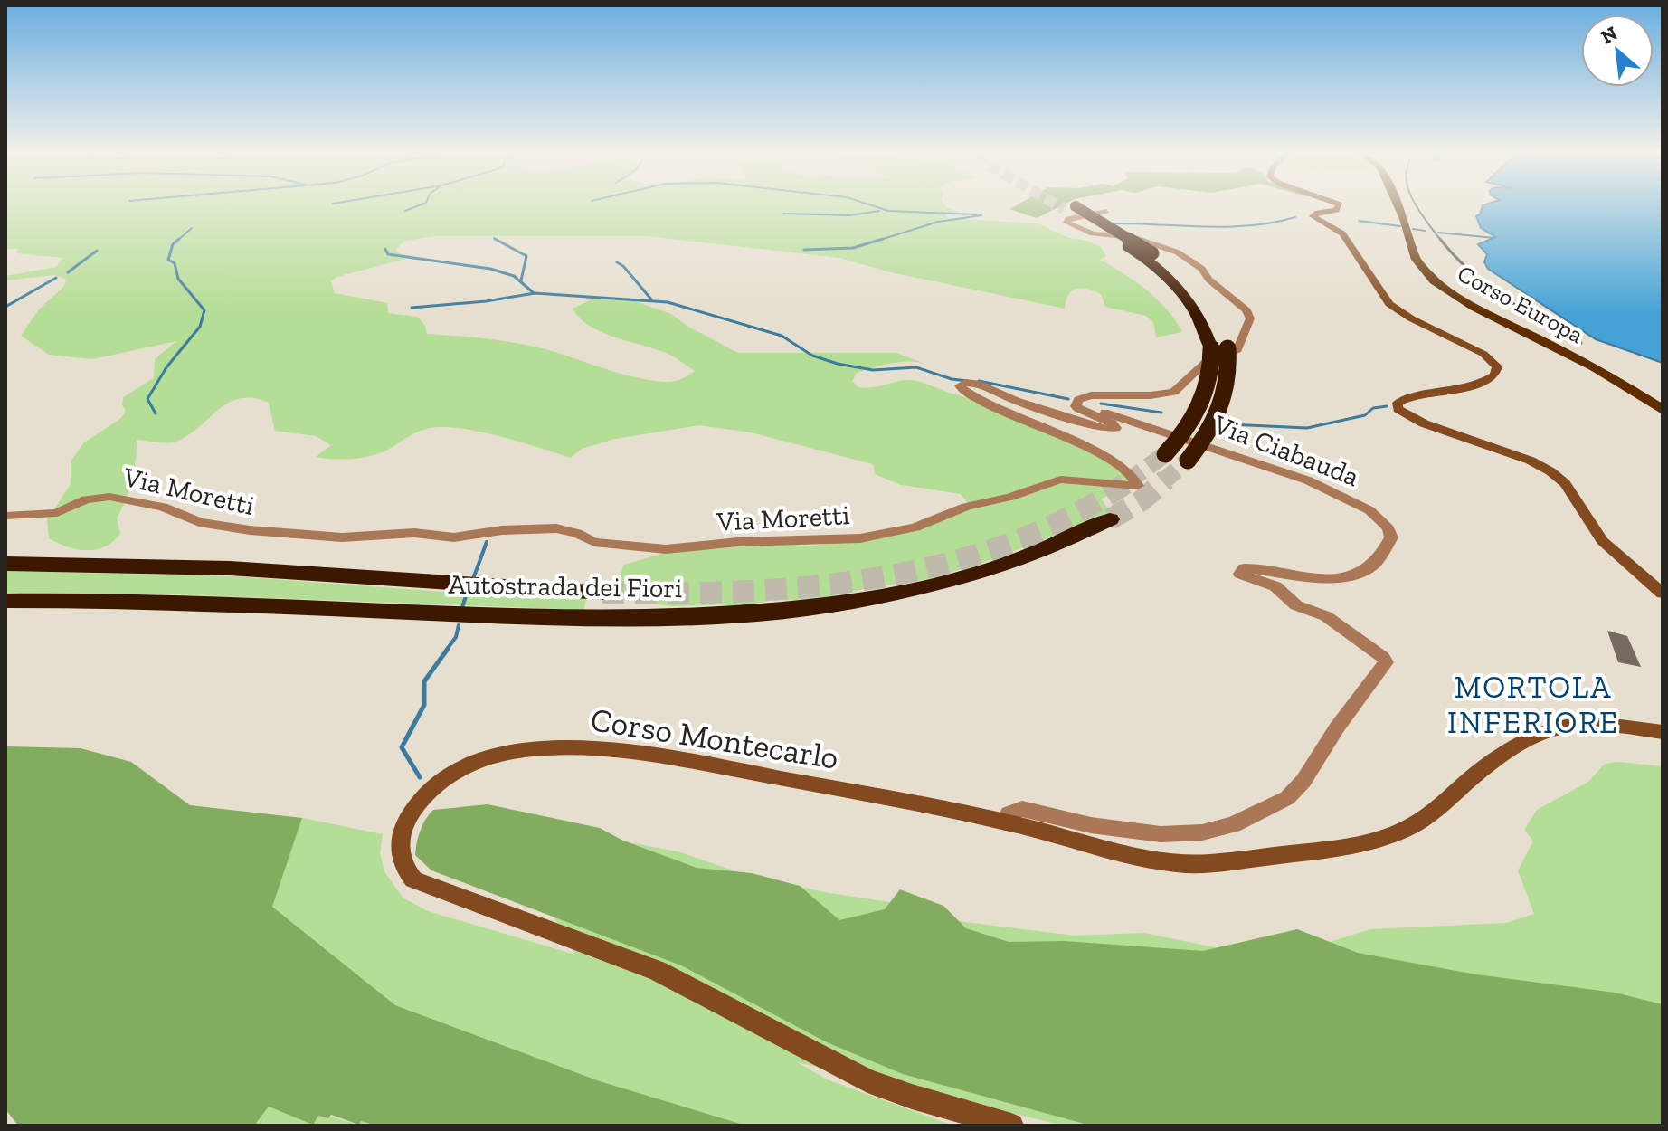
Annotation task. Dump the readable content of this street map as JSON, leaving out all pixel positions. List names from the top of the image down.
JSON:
{
  "streets": {
    "highway": ["Autostrada dei Fiori"],
    "main road": ["Corso Europa", "Corso Montecarlo"],
    "street": ["Via Ciabauda", "Via Moretti"]
  },
  "crossings": [
    ["Via Ciabauda", "Via Moretti"],
    ["Via Ciabauda", "Corso Montecarlo"]
  ],
  "districts": ["MORTOLA INFERIORE"],
  "north": "top left"
}
